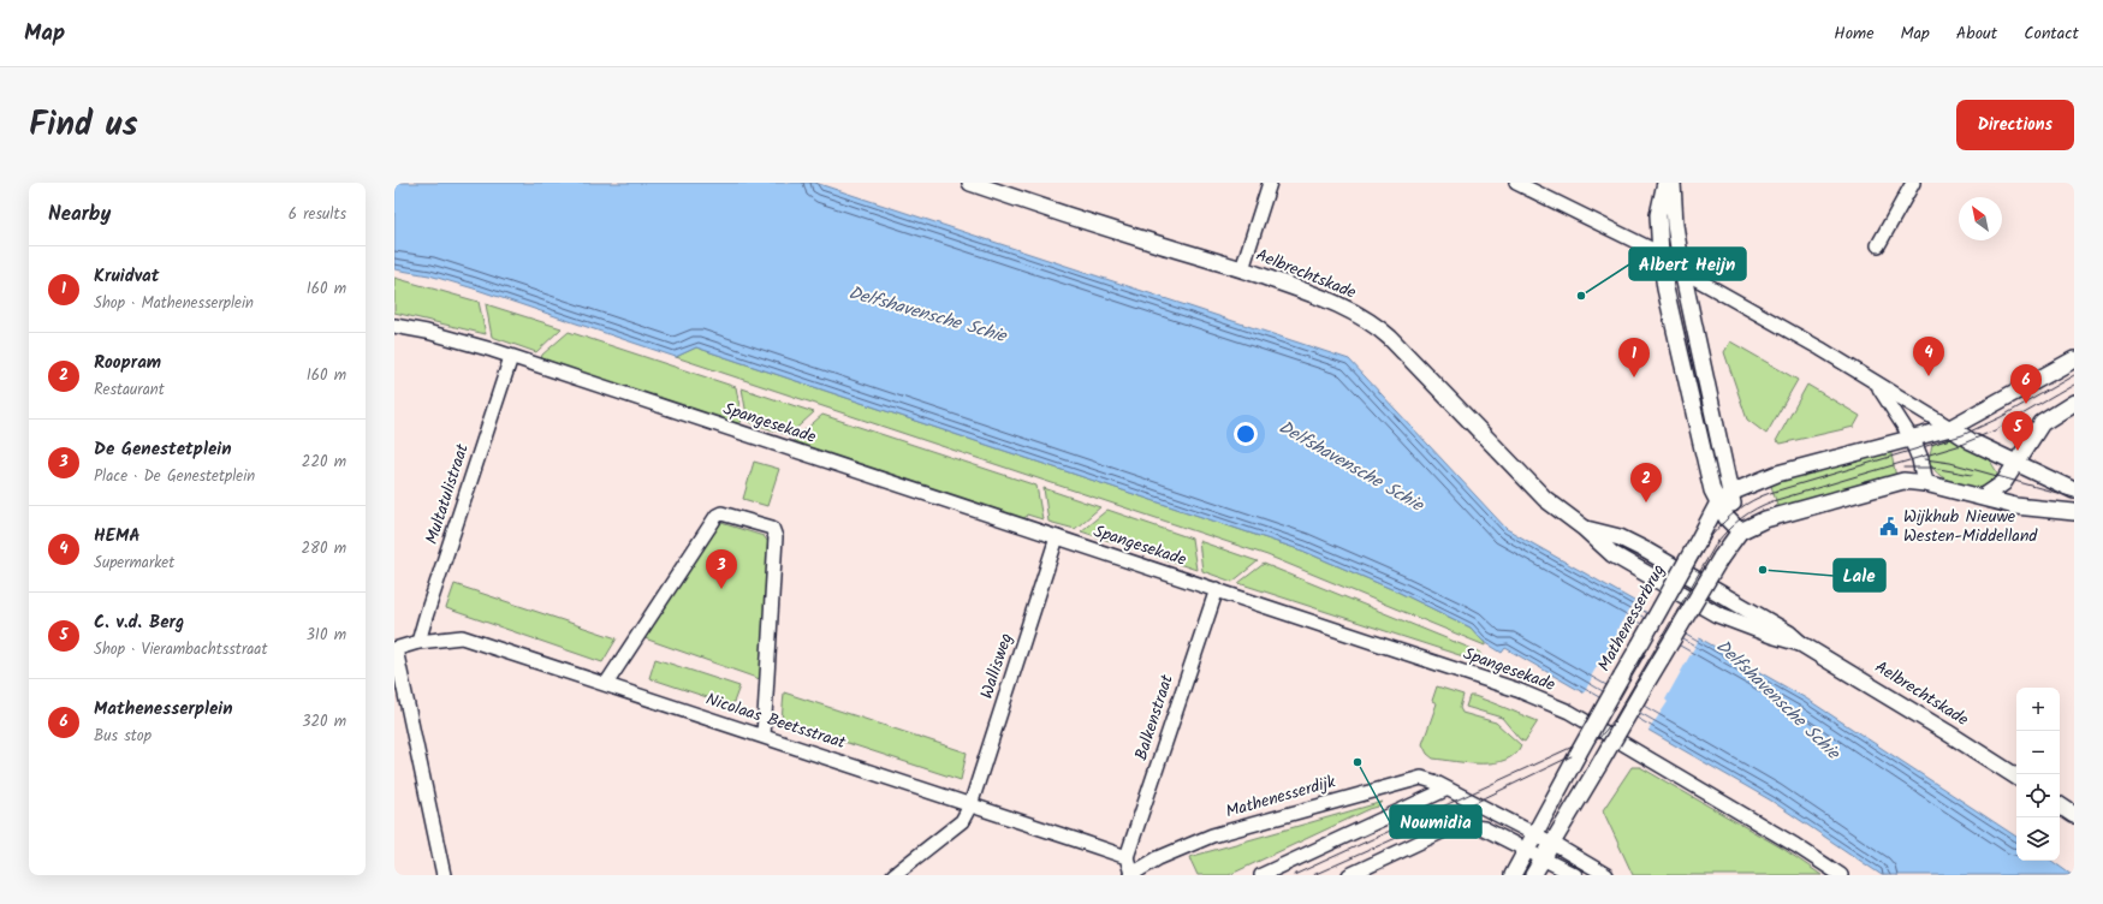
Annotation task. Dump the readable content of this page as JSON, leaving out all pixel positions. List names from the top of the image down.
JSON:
{
  "streets": {
    "street": [
      "Aelbrechtskade",
      "Spangesekade",
      "Multatulistraat",
      "Mathenesserbrug",
      "Wallisweg",
      "Balkenstraat",
      "Nicolaas Beetsstraat",
      "Mathenesserdijk"
    ]
  },
  "crossings": [
    ["Spangesekade", "Multatulistraat"],
    ["Spangesekade", "Wallisweg"],
    ["Spangesekade", "Balkenstraat"],
    ["Multatulistraat", "Nicolaas Beetsstraat"],
    ["Mathenesserbrug", "Mathenesserdijk"],
    ["Wallisweg", "Nicolaas Beetsstraat"],
    ["Balkenstraat", "Nicolaas Beetsstraat"]
  ],
  "water": ["Delfshavensche Schie"],
  "places": {
    "other": ["Albert Heijn", "Lale", "Noumidia"],
    "public building": ["Wijkhub Nieuwe Westen-Middelland"]
  },
  "north": "top left",
  "page": {
    "header": "Map",
    "nav": [
      "Home",
      "Map",
      "About",
      "Contact"
    ],
    "title": "Find us",
    "buttons": "Directions",
    "heading": ["Nearby", "6 results"],
    "list": [
      {
        "mark": "1",
        "name": "Kruidvat",
        "note": "Shop · Mathenesserplein",
        "value": "160 m"
      },
      {
        "mark": "2",
        "name": "Roopram",
        "note": "Restaurant",
        "value": "160 m"
      },
      {
        "mark": "3",
        "name": "De Genestetplein",
        "note": "Place · De Genestetplein",
        "value": "220 m"
      },
      {
        "mark": "4",
        "name": "HEMA",
        "note": "Supermarket",
        "value": "280 m"
      },
      {
        "mark": "5",
        "name": "C. v.d. Berg",
        "note": "Shop · Vierambachtsstraat",
        "value": "310 m"
      },
      {
        "mark": "6",
        "name": "Mathenesserplein",
        "note": "Bus stop",
        "value": "320 m"
      }
    ],
    "pins": [
      "4",
      "1",
      "6",
      "5",
      "2",
      "3"
    ],
    "map_buttons": ["+", "−"]
  }
}
